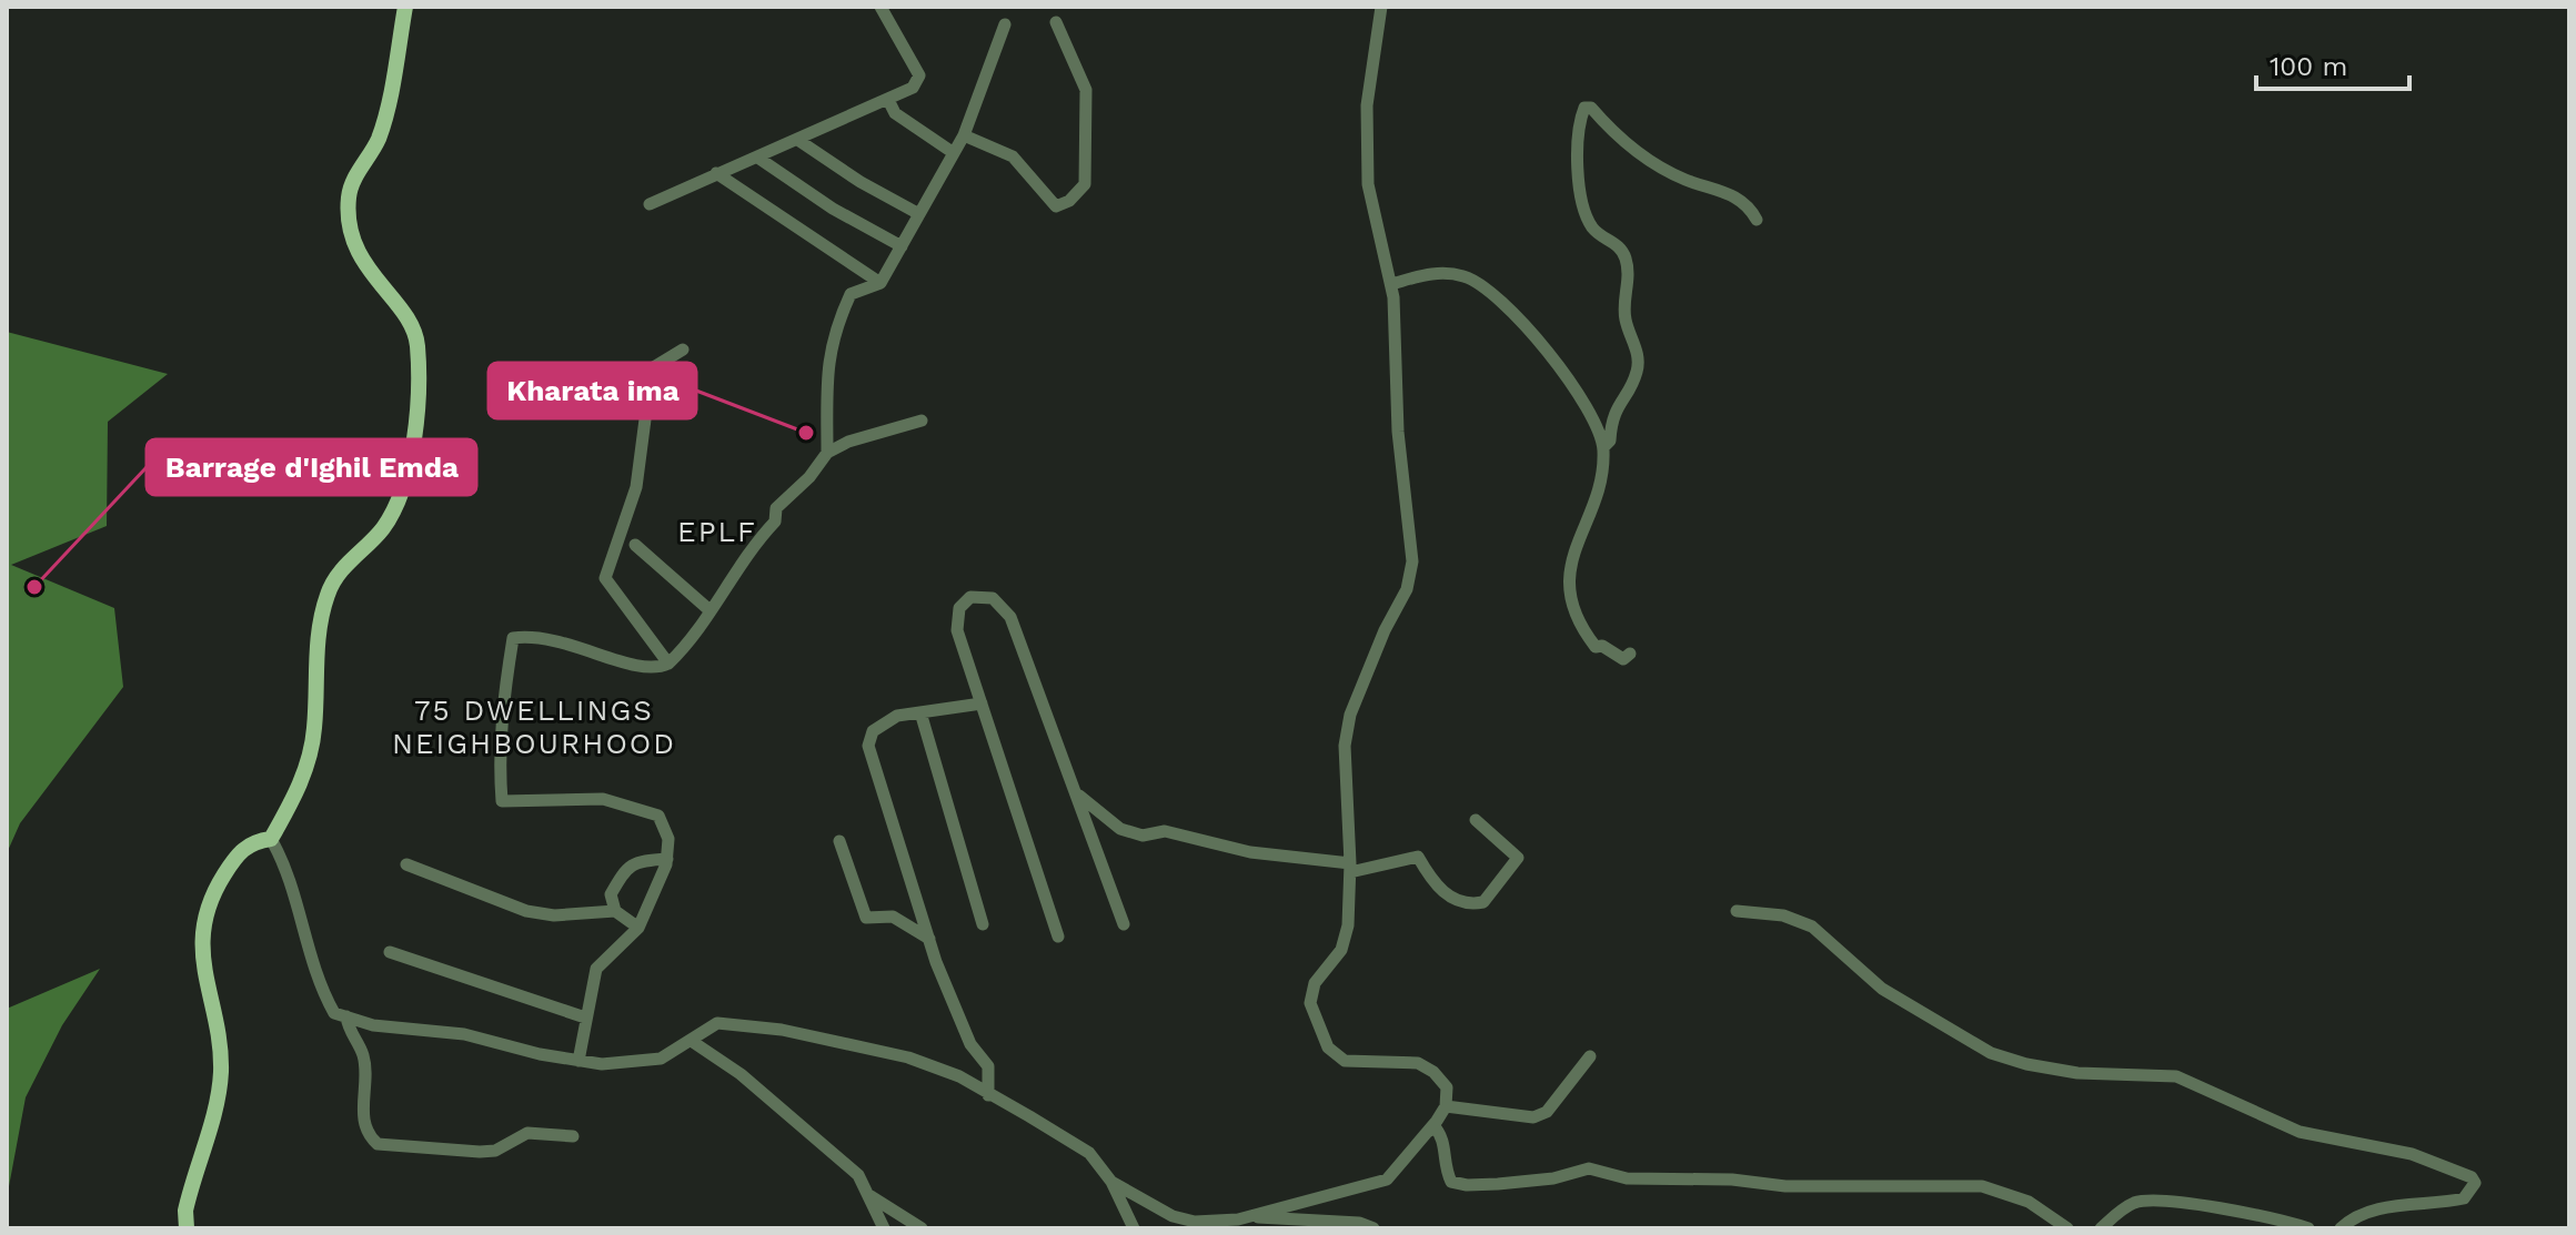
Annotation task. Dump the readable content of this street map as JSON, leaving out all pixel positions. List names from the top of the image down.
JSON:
{
  "districts": ["EPLF", "75 DWELLINGS NEIGHBOURHOOD"],
  "places": ["Kharata ima", "Barrage d'Ighil Emda"],
  "scale_bar": "100 m"
}
